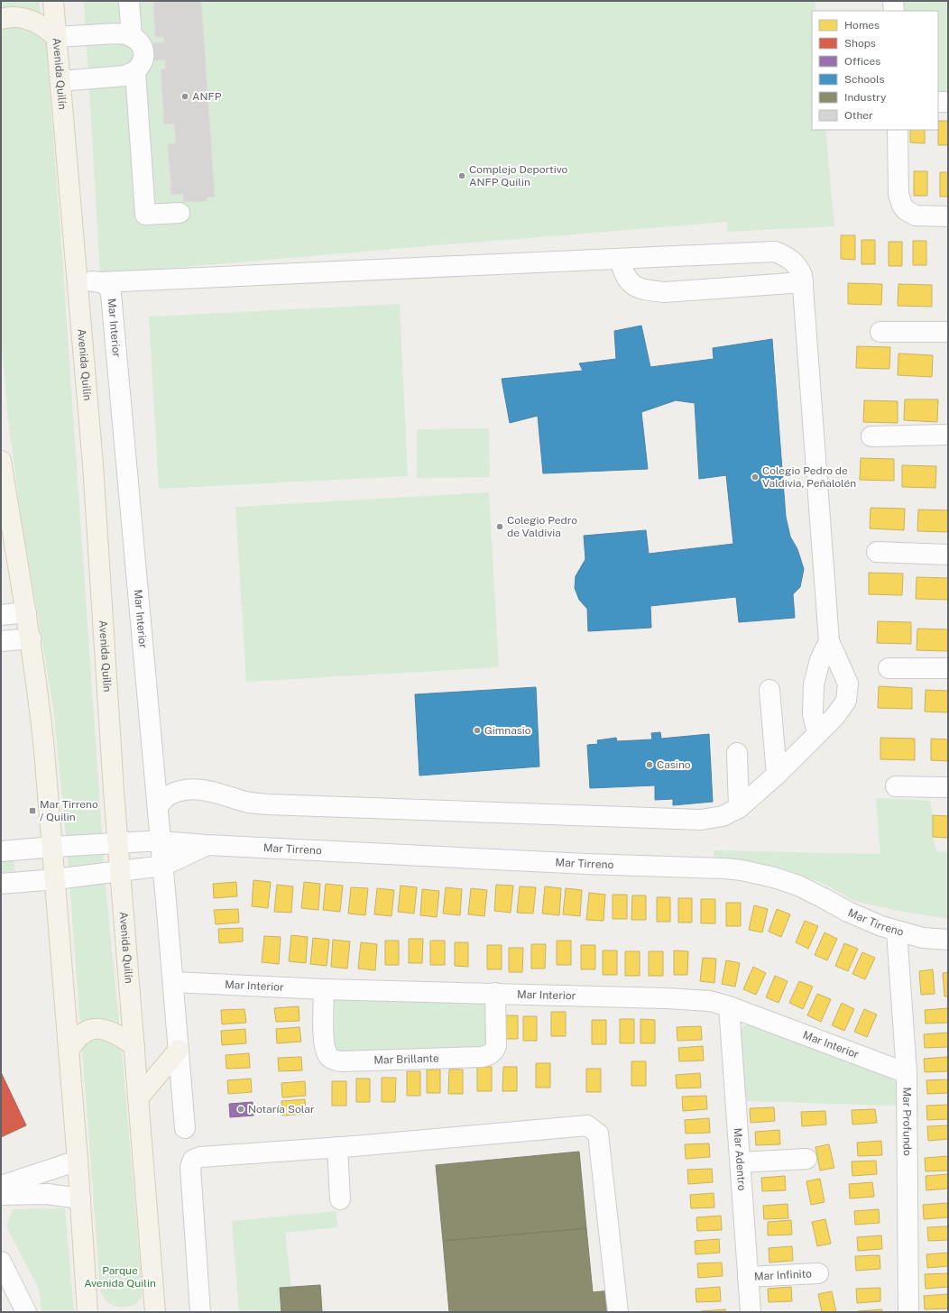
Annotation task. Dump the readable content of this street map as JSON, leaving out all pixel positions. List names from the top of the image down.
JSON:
{
  "streets": {
    "main road": ["Avenida Quilín"],
    "street": [
      "Mar Interior",
      "Mar Tirreno",
      "Mar Brillante",
      "Mar Profundo",
      "Mar Adentro",
      "Mar Infinito"
    ]
  },
  "crossings": [
    ["Avenida Quilín", "Mar Tirreno"],
    ["Mar Interior", "Mar Tirreno"],
    ["Mar Interior", "Mar Brillante"],
    ["Mar Interior", "Mar Profundo"],
    ["Mar Interior", "Mar Adentro"],
    ["Mar Tirreno", "Mar Profundo"],
    ["Mar Adentro", "Mar Infinito"]
  ],
  "parks": ["Parque Avenida Quilin"],
  "places": {
    "other": [
      "ANFP",
      "Complejo Deportivo ANFP Quilin",
      "Colegio Pedro de Valdivia, Peñalolén",
      "Colegio Pedro de Valdivia",
      "Gimnasio",
      "Casino",
      "Notaría Solar"
    ],
    "transit": ["Mar Tirreno / Quilin"]
  },
  "legend": [
    "Homes",
    "Shops",
    "Offices",
    "Schools",
    "Industry",
    "Other"
  ]
}
